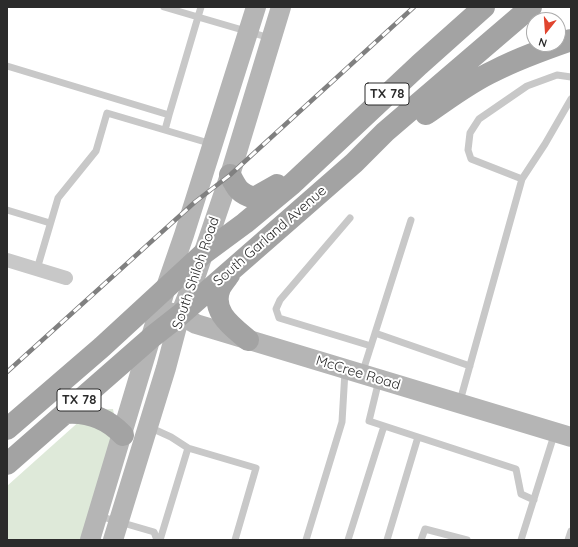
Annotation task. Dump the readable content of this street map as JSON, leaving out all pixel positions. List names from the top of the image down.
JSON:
{
  "streets": {
    "main road": [
      "TX 78",
      "South Garland Avenue",
      "South Shiloh Road",
      "McCree Road"
    ]
  },
  "crossings": [
    ["South Garland Avenue", "South Shiloh Road"],
    ["South Garland Avenue", "McCree Road"],
    ["South Shiloh Road", "McCree Road"]
  ],
  "north": "bottom"
}
